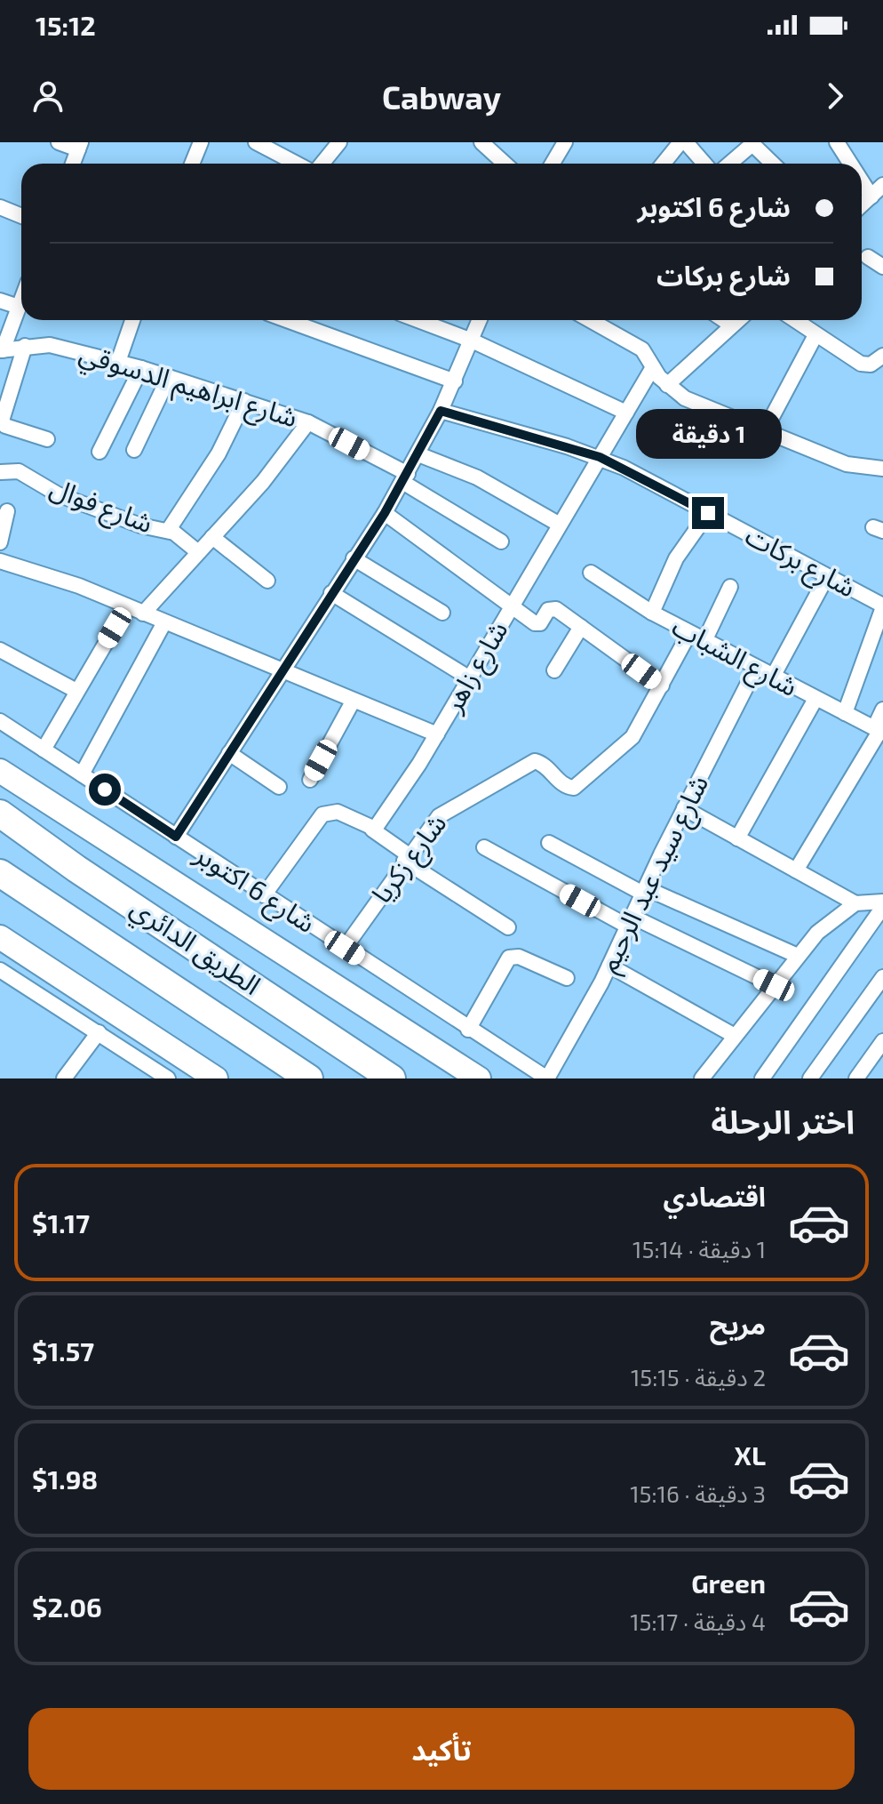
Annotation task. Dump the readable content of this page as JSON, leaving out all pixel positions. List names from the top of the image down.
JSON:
{
  "streets": {
    "highway": ["الطريق الدائري"],
    "street": [
      "شارع ابراهيم الدسوقي",
      "شارع فوال",
      "شارع بركات",
      "شارع الشباب",
      "شارع زاهر",
      "شارع زكريا",
      "شارع سيد عبد الرحيم",
      "شارع 6 اكتوبر"
    ]
  },
  "crossings": [
    ["شارع بركات", "شارع زاهر"],
    ["شارع الشباب", "شارع زكريا"],
    ["شارع الشباب", "شارع سيد عبد الرحيم"],
    ["شارع زكريا", "شارع 6 اكتوبر"],
    ["شارع سيد عبد الرحيم", "شارع 6 اكتوبر"]
  ],
  "page": {
    "status": "15:12",
    "header": "Cabway",
    "banner": ["شارع 6 اكتوبر", "شارع بركات"],
    "bubble": "1 دقيقة",
    "heading": "اختر الرحلة",
    "list": [
      {
        "name": "اقتصادي",
        "note": "1 دقيقة · 15:14",
        "value": "$1.17"
      },
      {
        "name": "مريح",
        "note": "2 دقيقة · 15:15",
        "value": "$1.57"
      },
      {
        "name": "XL",
        "note": "3 دقيقة · 15:16",
        "value": "$1.98"
      },
      {
        "name": "Green",
        "note": "4 دقيقة · 15:17",
        "value": "$2.06"
      }
    ],
    "buttons": "تأكيد"
  }
}
